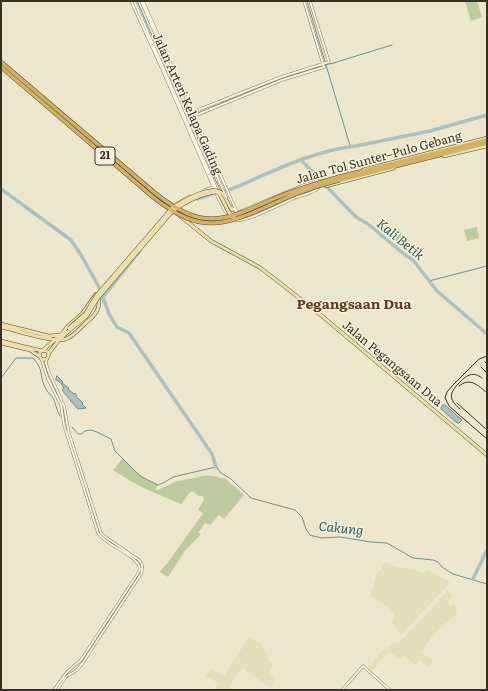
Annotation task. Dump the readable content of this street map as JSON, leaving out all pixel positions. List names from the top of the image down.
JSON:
{
  "streets": {
    "highway": ["21", "Jalan Tol Sunter–Pulo Gebang"],
    "main road": ["Jalan Pegangsaan Dua"],
    "street": ["Jalan Arteri Kelapa Gading"]
  },
  "crossings": [
    ["Jalan Tol Sunter–Pulo Gebang", "Jalan Pegangsaan Dua"]
  ],
  "districts": ["Pegangsaan Dua"],
  "water": ["Kali Betik", "Cakung"]
}
